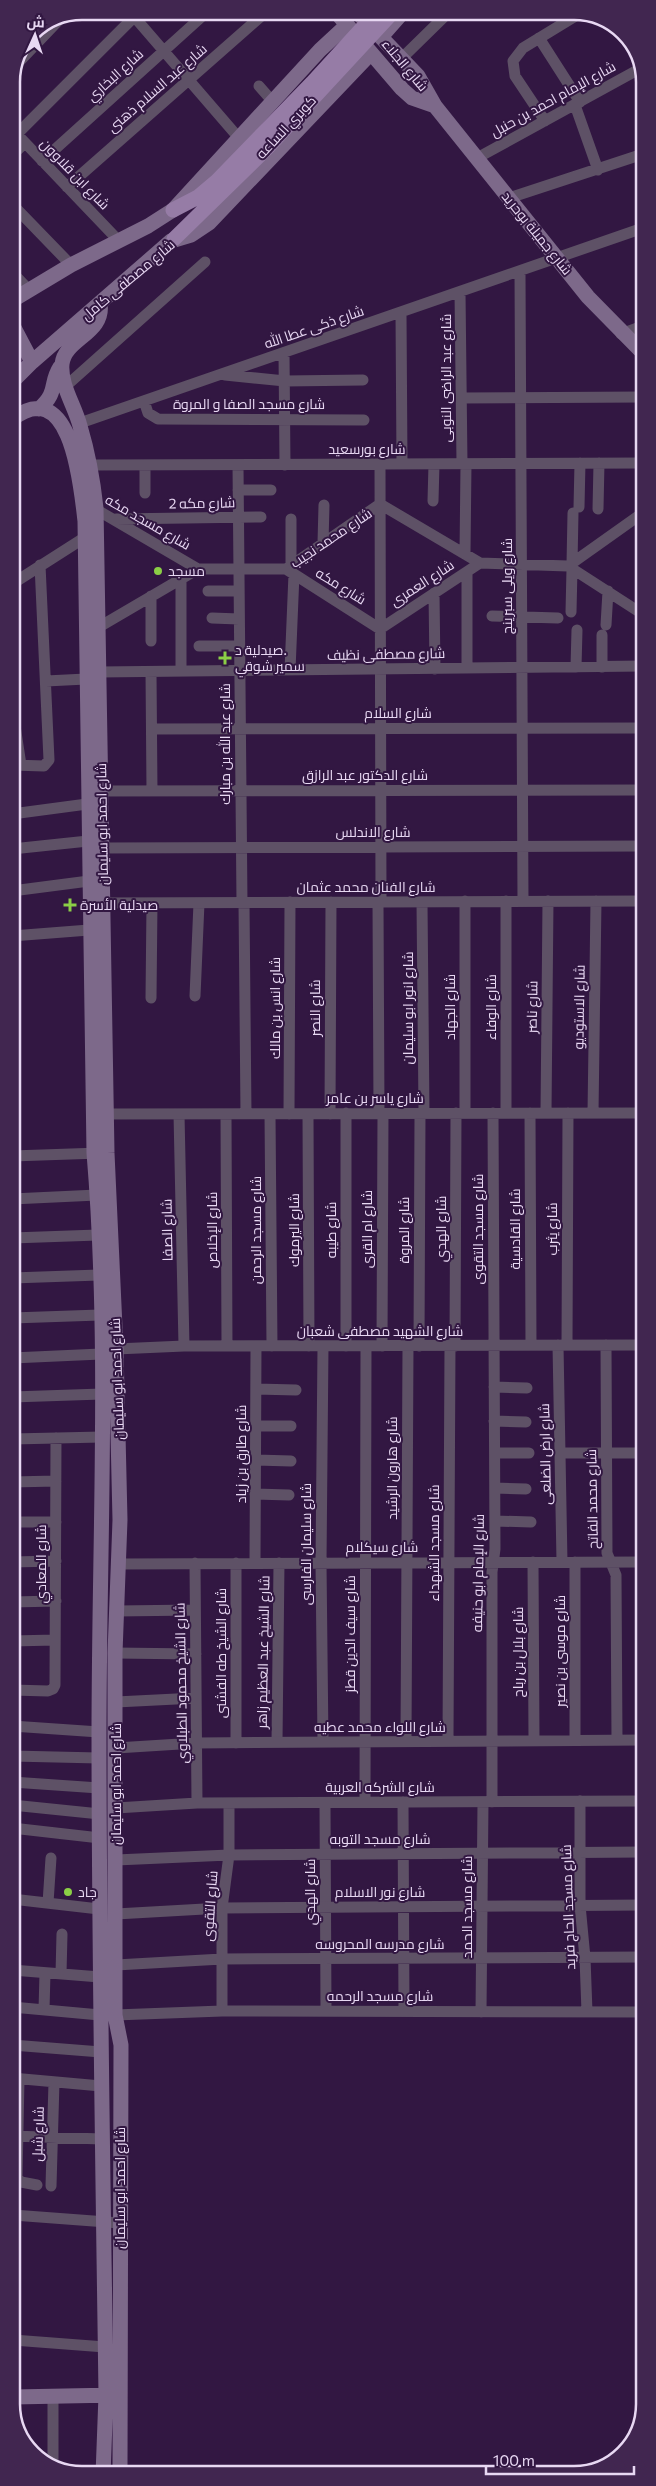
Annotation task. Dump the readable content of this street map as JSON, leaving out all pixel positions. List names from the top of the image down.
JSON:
{
  "streets": {
    "main road": [
      "شارع الجلاء",
      "كوبري الساعه",
      "شارع جميلة بوحريد",
      "شارع مصطفى كامل",
      "شارع احمد ابو سليمان"
    ],
    "street": [
      "شارع البخاري",
      "شارع عبد السلام ذهنى",
      "شارع الإمام احمد بن حنبل",
      "شارع ابن قلاوون",
      "شارع ذكى عطا الله",
      "شارع عبد الراضى النوبى",
      "شارع مسجد الصفا و المروة",
      "شارع بورسعيد",
      "شارع مكه 2",
      "شارع مسجد مكه",
      "شارع محمد نجيب",
      "شارع العمرى",
      "شارع مكه",
      "شارع ويلى سبرينج",
      "شارع مصطفى نظيف",
      "شارع السلام",
      "شارع عبد الله بن مبارك",
      "شارع الدكتور عبد الرازق",
      "شارع الاندلس",
      "شارع الفنان محمد عثمان",
      "شارع الجهاد",
      "شارع الوفاء",
      "شارع ناصر",
      "شارع الاستوديو",
      "شارع انس بن مالك",
      "شارع النصر",
      "شارع انور ابو سليمان",
      "شارع ياسر بن عامر",
      "شارع ام القرى",
      "شارع الهدي",
      "شارع مسجد التقوى",
      "شارع القادسية",
      "شارع يثرب",
      "شارع الصفا",
      "شارع الإخلاص",
      "شارع مسجد الرحمن",
      "شارع اليرموك",
      "شارع طيبه",
      "شارع المروة",
      "شارع الشهيد مصطفى شعبان",
      "شارع طارق بن زياد",
      "شارع ارض الضلعى",
      "شارع هارون الرشيد",
      "شارع محمد الفاتح",
      "شارع مسجد الشهداء",
      "شارع سليمان الفارسى",
      "شارع سيكلام",
      "شارع المعادي",
      "شارع الإمام ابو حنيفه",
      "شارع سيف الدين قطز",
      "شارع موسى بن نصير",
      "شارع الشيخ عبد العظيم زاهر",
      "شارع بلال بن رباح",
      "شارع الشيخ طه الفشنى",
      "شارع الشيخ محمود الطبلاوي",
      "شارع اللواء محمد عطيه",
      "شارع الشركه العربية",
      "شارع مسجد التوبه",
      "شارع نور الاسلام",
      "شارع التقوى",
      "شارع مسجد الحمد",
      "شارع مسجد الحاج فريد",
      "شارع مدرسه المحروسه",
      "شارع مسجد الرحمه",
      "شارع شبل"
    ]
  },
  "crossings": [
    ["شارع الجلاء", "شارع جميلة بوحريد"],
    ["شارع الجلاء", "شارع مصطفى كامل"],
    ["شارع البخاري", "شارع ابن قلاوون"],
    ["شارع عبد السلام ذهنى", "شارع ابن قلاوون"],
    ["شارع الإمام احمد بن حنبل", "شارع جميلة بوحريد"],
    ["كوبري الساعه", "شارع مصطفى كامل"],
    ["شارع ابن قلاوون", "شارع مصطفى كامل"],
    ["شارع جميلة بوحريد", "شارع ذكى عطا الله"],
    ["شارع ذكى عطا الله", "شارع عبد الراضى النوبى"],
    ["شارع ذكى عطا الله", "شارع مسجد الصفا و المروة"],
    ["شارع ذكى عطا الله", "شارع ويلى سبرينج"],
    ["شارع ذكى عطا الله", "شارع احمد ابو سليمان"],
    ["شارع عبد الراضى النوبى", "شارع بورسعيد"],
    ["شارع عبد الراضى النوبى", "شارع محمد نجيب"],
    ["شارع بورسعيد", "شارع ويلى سبرينج"],
    ["شارع بورسعيد", "شارع عبد الله بن مبارك"],
    ["شارع بورسعيد", "شارع احمد ابو سليمان"],
    ["شارع بورسعيد", "شارع ام القرى"],
    ["شارع مكه 2", "شارع مسجد مكه"],
    ["شارع مكه 2", "شارع عبد الله بن مبارك"],
    ["شارع مسجد مكه", "شارع محمد نجيب"],
    ["شارع مسجد مكه", "شارع مكه"],
    ["شارع مسجد مكه", "شارع عبد الله بن مبارك"],
    ["شارع مسجد مكه", "شارع احمد ابو سليمان"],
    ["شارع محمد نجيب", "شارع العمرى"],
    ["شارع محمد نجيب", "شارع مكه"],
    ["شارع محمد نجيب", "شارع ام القرى"],
    ["شارع العمرى", "شارع مكه"],
    ["شارع العمرى", "شارع ام القرى"],
    ["شارع مكه", "شارع ام القرى"],
    ["شارع ويلى سبرينج", "شارع مصطفى نظيف"],
    ["شارع ويلى سبرينج", "شارع السلام"],
    ["شارع ويلى سبرينج", "شارع الدكتور عبد الرازق"],
    ["شارع ويلى سبرينج", "شارع الاندلس"],
    ["شارع ويلى سبرينج", "شارع الفنان محمد عثمان"],
    ["شارع مصطفى نظيف", "شارع عبد الله بن مبارك"],
    ["شارع مصطفى نظيف", "شارع احمد ابو سليمان"],
    ["شارع مصطفى نظيف", "شارع ام القرى"],
    ["شارع السلام", "شارع عبد الله بن مبارك"],
    ["شارع السلام", "شارع ام القرى"],
    ["شارع عبد الله بن مبارك", "شارع الدكتور عبد الرازق"],
    ["شارع عبد الله بن مبارك", "شارع الاندلس"],
    ["شارع عبد الله بن مبارك", "شارع الفنان محمد عثمان"],
    ["شارع عبد الله بن مبارك", "شارع ياسر بن عامر"],
    ["شارع الدكتور عبد الرازق", "شارع احمد ابو سليمان"],
    ["شارع الدكتور عبد الرازق", "شارع ام القرى"],
    ["شارع احمد ابو سليمان", "شارع الاندلس"],
    ["شارع احمد ابو سليمان", "شارع الفنان محمد عثمان"],
    ["شارع احمد ابو سليمان", "شارع ياسر بن عامر"],
    ["شارع احمد ابو سليمان", "شارع الشهيد مصطفى شعبان"],
    ["شارع احمد ابو سليمان", "شارع سيكلام"],
    ["شارع احمد ابو سليمان", "شارع اللواء محمد عطيه"],
    ["شارع احمد ابو سليمان", "شارع الشركه العربية"],
    ["شارع احمد ابو سليمان", "شارع مسجد التوبه"],
    ["شارع احمد ابو سليمان", "شارع نور الاسلام"],
    ["شارع احمد ابو سليمان", "شارع مدرسه المحروسه"],
    ["شارع احمد ابو سليمان", "شارع مسجد الرحمه"],
    ["شارع الاندلس", "شارع ام القرى"],
    ["شارع الفنان محمد عثمان", "شارع الجهاد"],
    ["شارع الفنان محمد عثمان", "شارع الوفاء"],
    ["شارع الفنان محمد عثمان", "شارع ناصر"],
    ["شارع الفنان محمد عثمان", "شارع الاستوديو"],
    ["شارع الفنان محمد عثمان", "شارع انس بن مالك"],
    ["شارع الفنان محمد عثمان", "شارع النصر"],
    ["شارع الفنان محمد عثمان", "شارع انور ابو سليمان"],
    ["شارع الفنان محمد عثمان", "شارع ام القرى"],
    ["شارع الجهاد", "شارع ياسر بن عامر"],
    ["شارع الجهاد", "شارع الهدي"],
    ["شارع الوفاء", "شارع ياسر بن عامر"],
    ["شارع ناصر", "شارع ياسر بن عامر"],
    ["شارع الاستوديو", "شارع ياسر بن عامر"],
    ["شارع انس بن مالك", "شارع ياسر بن عامر"],
    ["شارع النصر", "شارع ياسر بن عامر"],
    ["شارع انور ابو سليمان", "شارع ياسر بن عامر"],
    ["شارع انور ابو سليمان", "شارع المروة"],
    ["شارع ياسر بن عامر", "شارع ام القرى"],
    ["شارع ياسر بن عامر", "شارع الهدي"],
    ["شارع ياسر بن عامر", "شارع مسجد التقوى"],
    ["شارع ياسر بن عامر", "شارع القادسية"],
    ["شارع ياسر بن عامر", "شارع يثرب"],
    ["شارع ياسر بن عامر", "شارع الصفا"],
    ["شارع ياسر بن عامر", "شارع الإخلاص"],
    ["شارع ياسر بن عامر", "شارع مسجد الرحمن"],
    ["شارع ياسر بن عامر", "شارع اليرموك"],
    ["شارع ياسر بن عامر", "شارع طيبه"],
    ["شارع ياسر بن عامر", "شارع المروة"],
    ["شارع ام القرى", "شارع الشهيد مصطفى شعبان"],
    ["شارع الهدي", "شارع الشهيد مصطفى شعبان"],
    ["شارع الهدي", "شارع مسجد الشهداء"],
    ["شارع الهدي", "شارع الشركه العربية"],
    ["شارع الهدي", "شارع مسجد التوبه"],
    ["شارع الهدي", "شارع نور الاسلام"],
    ["شارع الهدي", "شارع مدرسه المحروسه"],
    ["شارع الهدي", "شارع مسجد الرحمه"],
    ["شارع مسجد التقوى", "شارع الشهيد مصطفى شعبان"],
    ["شارع مسجد التقوى", "شارع الإمام ابو حنيفه"],
    ["شارع القادسية", "شارع الشهيد مصطفى شعبان"],
    ["شارع يثرب", "شارع الشهيد مصطفى شعبان"],
    ["شارع يثرب", "شارع ارض الضلعى"],
    ["شارع الصفا", "شارع الشهيد مصطفى شعبان"],
    ["شارع الإخلاص", "شارع الشهيد مصطفى شعبان"],
    ["شارع مسجد الرحمن", "شارع الشهيد مصطفى شعبان"],
    ["شارع اليرموك", "شارع الشهيد مصطفى شعبان"],
    ["شارع طيبه", "شارع الشهيد مصطفى شعبان"],
    ["شارع المروة", "شارع الشهيد مصطفى شعبان"],
    ["شارع المروة", "شارع هارون الرشيد"],
    ["شارع الشهيد مصطفى شعبان", "شارع طارق بن زياد"],
    ["شارع الشهيد مصطفى شعبان", "شارع ارض الضلعى"],
    ["شارع الشهيد مصطفى شعبان", "شارع هارون الرشيد"],
    ["شارع الشهيد مصطفى شعبان", "شارع محمد الفاتح"],
    ["شارع الشهيد مصطفى شعبان", "شارع مسجد الشهداء"],
    ["شارع الشهيد مصطفى شعبان", "شارع سليمان الفارسى"],
    ["شارع الشهيد مصطفى شعبان", "شارع الإمام ابو حنيفه"],
    ["شارع الشهيد مصطفى شعبان", "شارع سيف الدين قطز"],
    ["شارع طارق بن زياد", "شارع سيكلام"],
    ["شارع ارض الضلعى", "شارع سيكلام"],
    ["شارع هارون الرشيد", "شارع سيكلام"],
    ["شارع هارون الرشيد", "شارع اللواء محمد عطيه"],
    ["شارع محمد الفاتح", "شارع سيكلام"],
    ["شارع محمد الفاتح", "شارع اللواء محمد عطيه"],
    ["شارع مسجد الشهداء", "شارع سيكلام"],
    ["شارع مسجد الشهداء", "شارع اللواء محمد عطيه"],
    ["شارع سليمان الفارسى", "شارع سيكلام"],
    ["شارع سليمان الفارسى", "شارع اللواء محمد عطيه"],
    ["شارع سيكلام", "شارع الإمام ابو حنيفه"],
    ["شارع سيكلام", "شارع سيف الدين قطز"],
    ["شارع سيكلام", "شارع موسى بن نصير"],
    ["شارع سيكلام", "شارع الشيخ عبد العظيم زاهر"],
    ["شارع سيكلام", "شارع بلال بن رباح"],
    ["شارع سيكلام", "شارع الشيخ طه الفشنى"],
    ["شارع سيكلام", "شارع الشيخ محمود الطبلاوي"],
    ["شارع الإمام ابو حنيفه", "شارع اللواء محمد عطيه"],
    ["شارع الإمام ابو حنيفه", "شارع الشركه العربية"],
    ["شارع الإمام ابو حنيفه", "شارع مسجد الحمد"],
    ["شارع سيف الدين قطز", "شارع اللواء محمد عطيه"],
    ["شارع سيف الدين قطز", "شارع الشركه العربية"],
    ["شارع موسى بن نصير", "شارع اللواء محمد عطيه"],
    ["شارع الشيخ عبد العظيم زاهر", "شارع اللواء محمد عطيه"],
    ["شارع بلال بن رباح", "شارع اللواء محمد عطيه"],
    ["شارع الشيخ طه الفشنى", "شارع اللواء محمد عطيه"],
    ["شارع الشيخ محمود الطبلاوي", "شارع اللواء محمد عطيه"],
    ["شارع الشيخ محمود الطبلاوي", "شارع الشركه العربية"],
    ["شارع الشركه العربية", "شارع التقوى"],
    ["شارع الشركه العربية", "شارع مسجد الحمد"],
    ["شارع الشركه العربية", "شارع مسجد الحاج فريد"],
    ["شارع مسجد التوبه", "شارع التقوى"],
    ["شارع مسجد التوبه", "شارع مسجد الحمد"],
    ["شارع مسجد التوبه", "شارع مسجد الحاج فريد"],
    ["شارع نور الاسلام", "شارع التقوى"],
    ["شارع نور الاسلام", "شارع مسجد الحمد"],
    ["شارع نور الاسلام", "شارع مسجد الحاج فريد"],
    ["شارع التقوى", "شارع مدرسه المحروسه"],
    ["شارع التقوى", "شارع مسجد الرحمه"],
    ["شارع مسجد الحمد", "شارع مدرسه المحروسه"],
    ["شارع مسجد الحمد", "شارع مسجد الرحمه"],
    ["شارع مسجد الحاج فريد", "شارع مدرسه المحروسه"],
    ["شارع مسجد الحاج فريد", "شارع مسجد الرحمه"]
  ],
  "places": {
    "other": ["مسجد", "جاد"],
    "health": ["صيدلية د. سمير شوقي", "صيدلية الأسرة"]
  },
  "scale_bar": "100 m",
  "north": "top"
}
